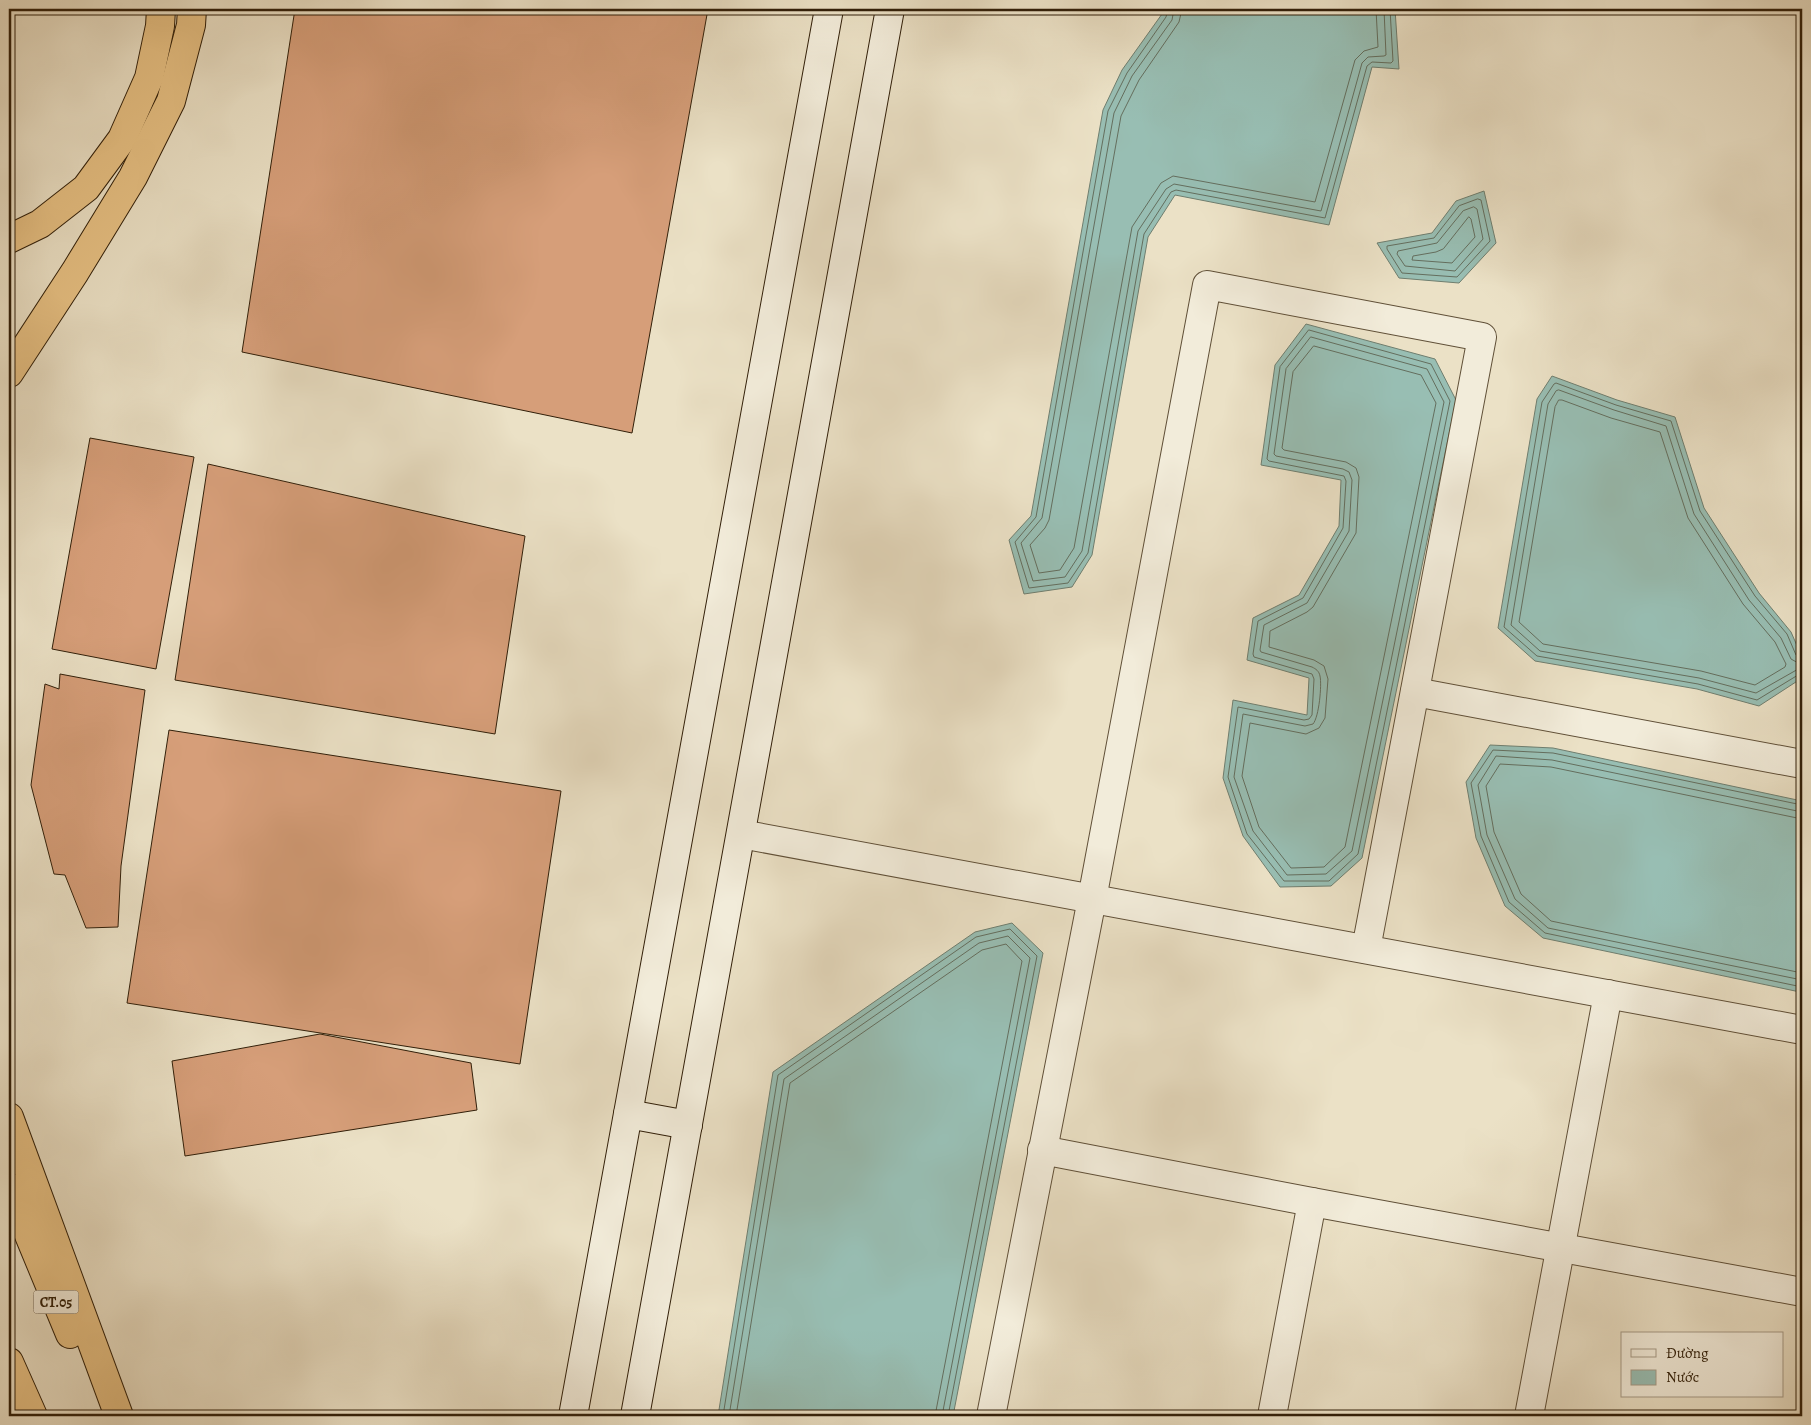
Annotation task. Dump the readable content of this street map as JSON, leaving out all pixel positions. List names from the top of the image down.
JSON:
{
  "streets": {
    "highway": ["CT.05"]
  },
  "legend": ["Đường", "Nước"]
}
